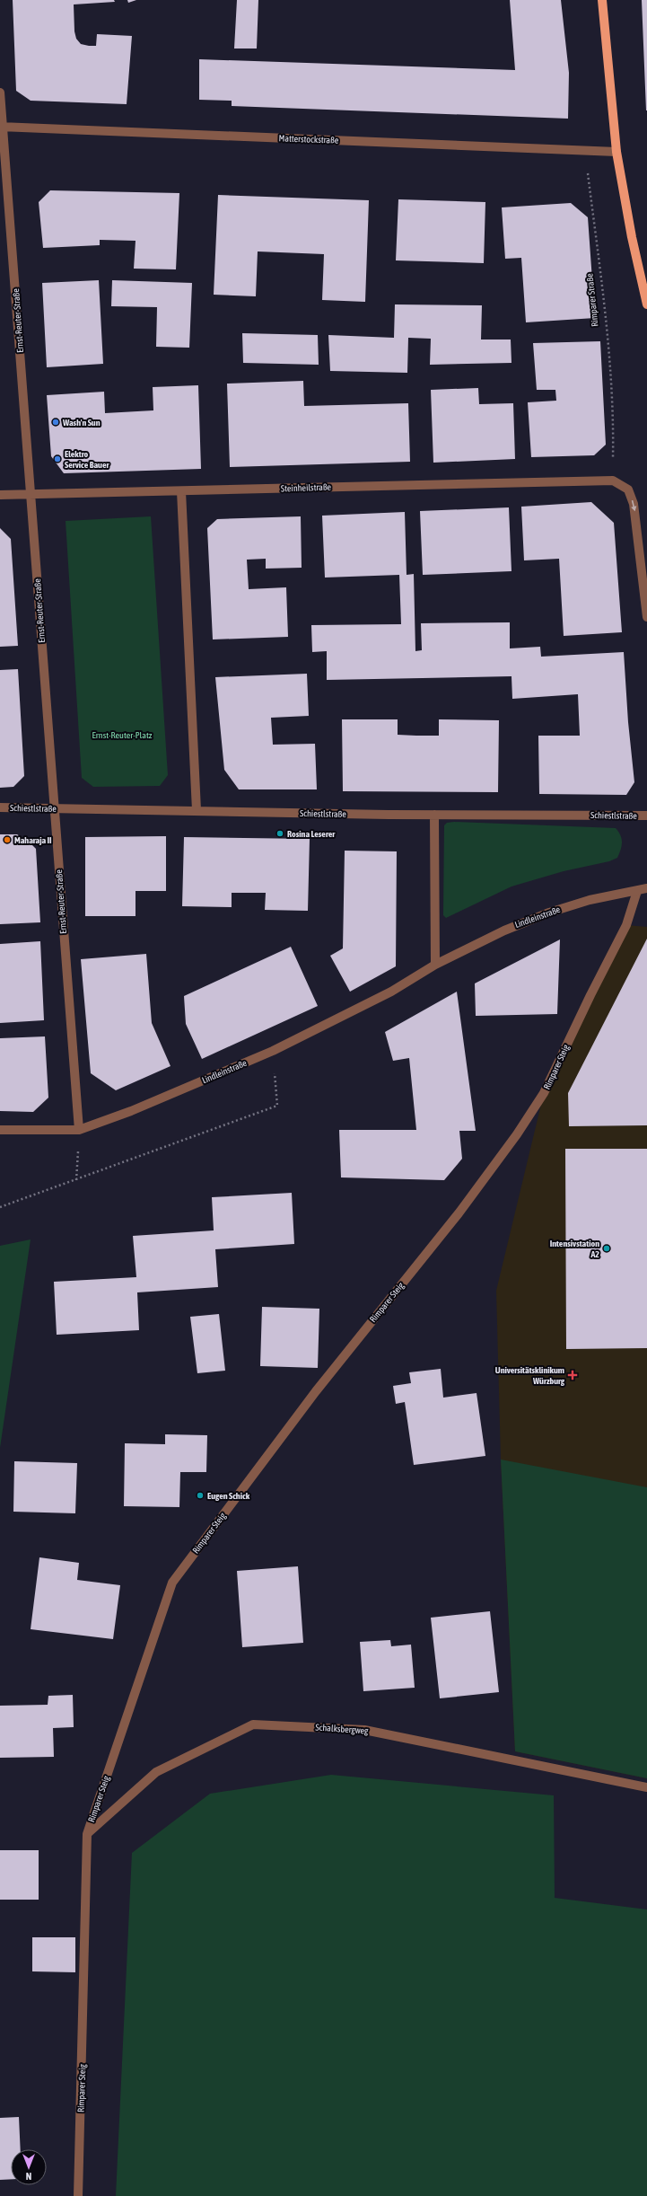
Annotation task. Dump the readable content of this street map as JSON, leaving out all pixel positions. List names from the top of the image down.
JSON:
{
  "streets": {
    "street": [
      "Matterstockstraße",
      "Ernst-Reuter-Straße",
      "Steinheilstraße",
      "Schiestlstraße",
      "Lindleinstraße",
      "Rimparer Steig",
      "Schalksbergweg"
    ],
    "path": ["Rimparer Straße"]
  },
  "crossings": [
    ["Matterstockstraße", "Ernst-Reuter-Straße"],
    ["Ernst-Reuter-Straße", "Steinheilstraße"],
    ["Ernst-Reuter-Straße", "Schiestlstraße"],
    ["Ernst-Reuter-Straße", "Lindleinstraße"],
    ["Lindleinstraße", "Rimparer Steig"],
    ["Rimparer Steig", "Schalksbergweg"]
  ],
  "one_way": ["Steinheilstraße"],
  "parks": ["Ernst-Reuter-Platz"],
  "places": {
    "other": [
      "Wash'n Sun",
      "Elektro Service Bauer",
      "Rosina Leserer",
      "Maharaja II",
      "Intensivstation A2",
      "Eugen Schick"
    ],
    "health": ["Universitätsklinikum Würzburg"]
  },
  "north": "bottom"
}
